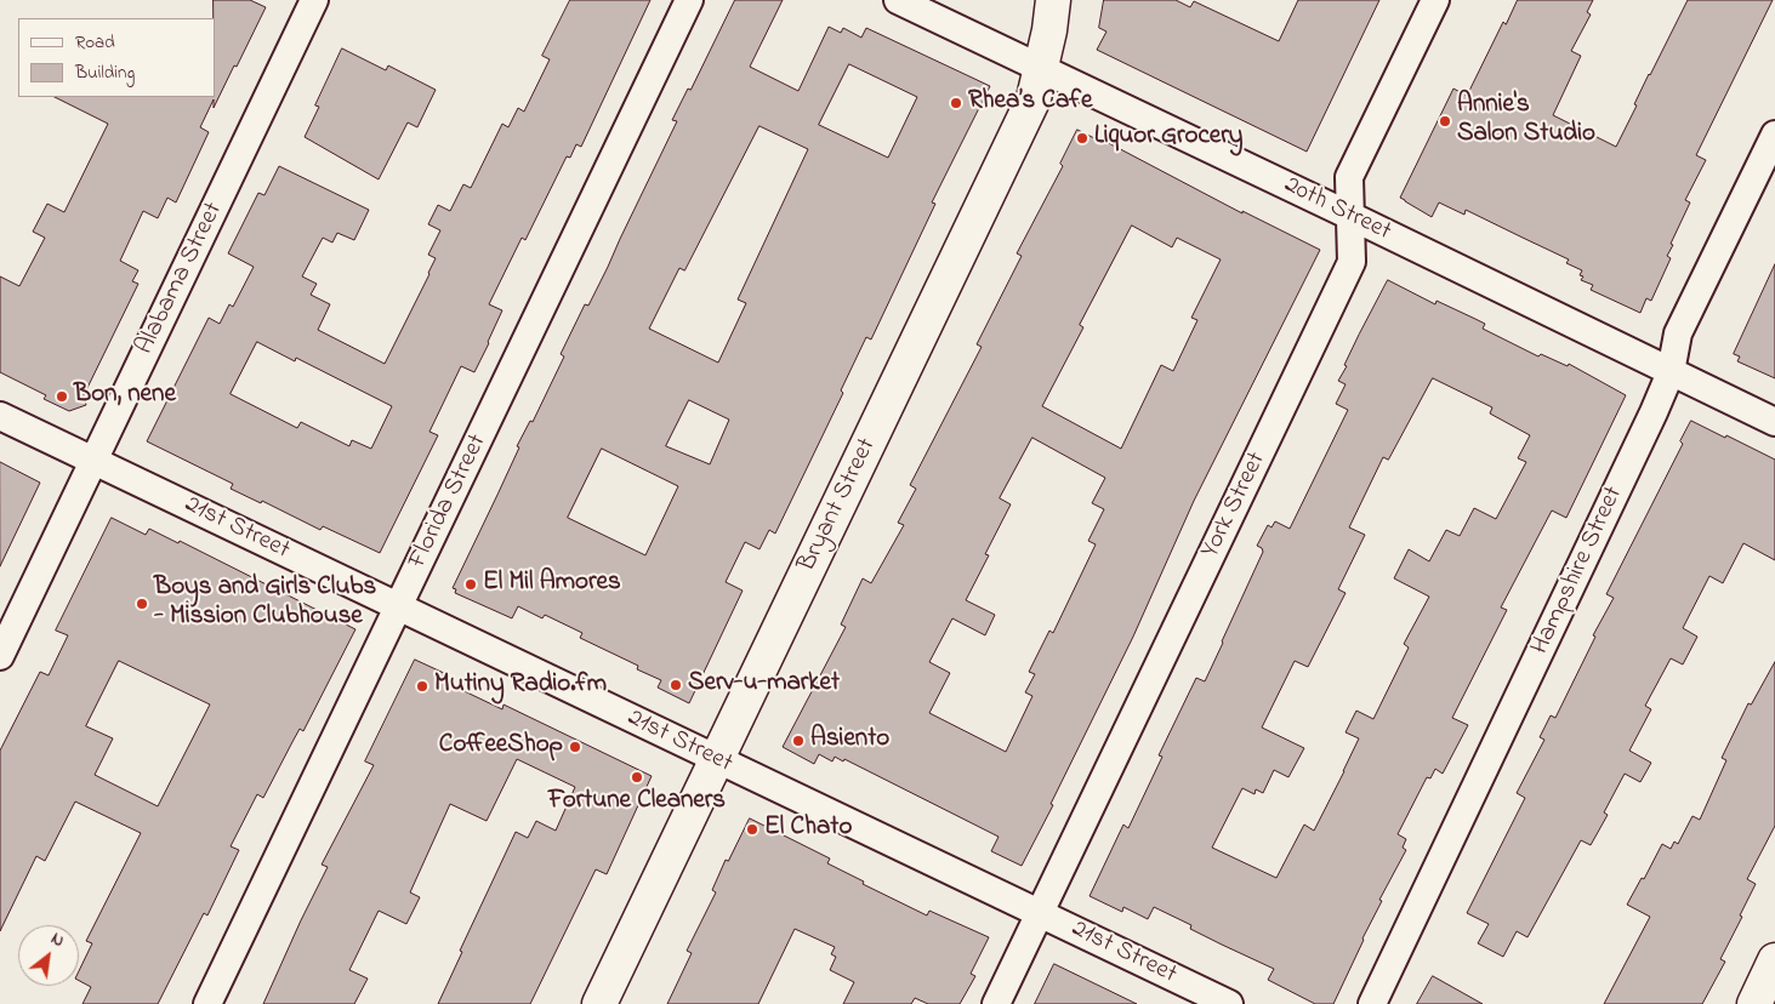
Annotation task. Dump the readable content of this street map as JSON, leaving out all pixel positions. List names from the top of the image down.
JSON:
{
  "streets": {
    "street": [
      "20th Street",
      "Alabama Street",
      "Florida Street",
      "Bryant Street",
      "York Street",
      "21st Street",
      "Hampshire Street"
    ]
  },
  "crossings": [
    ["20th Street", "Bryant Street"],
    ["20th Street", "York Street"],
    ["20th Street", "Hampshire Street"],
    ["Alabama Street", "21st Street"],
    ["Florida Street", "21st Street"],
    ["Bryant Street", "21st Street"],
    ["York Street", "21st Street"]
  ],
  "places": [
    "Rhea’s Cafe",
    "Annie's Salon Studio",
    "Liquor Grocery",
    "Bon, nene",
    "El Mil Amores",
    "Boys and Girls Clubs - Mission Clubhouse",
    "Serv-u-market",
    "Mutiny Radio.fm",
    "Asiento",
    "CoffeeShop",
    "Fortune Cleaners",
    "El Chato"
  ],
  "legend": ["Road", "Building"],
  "north": "top right"
}
